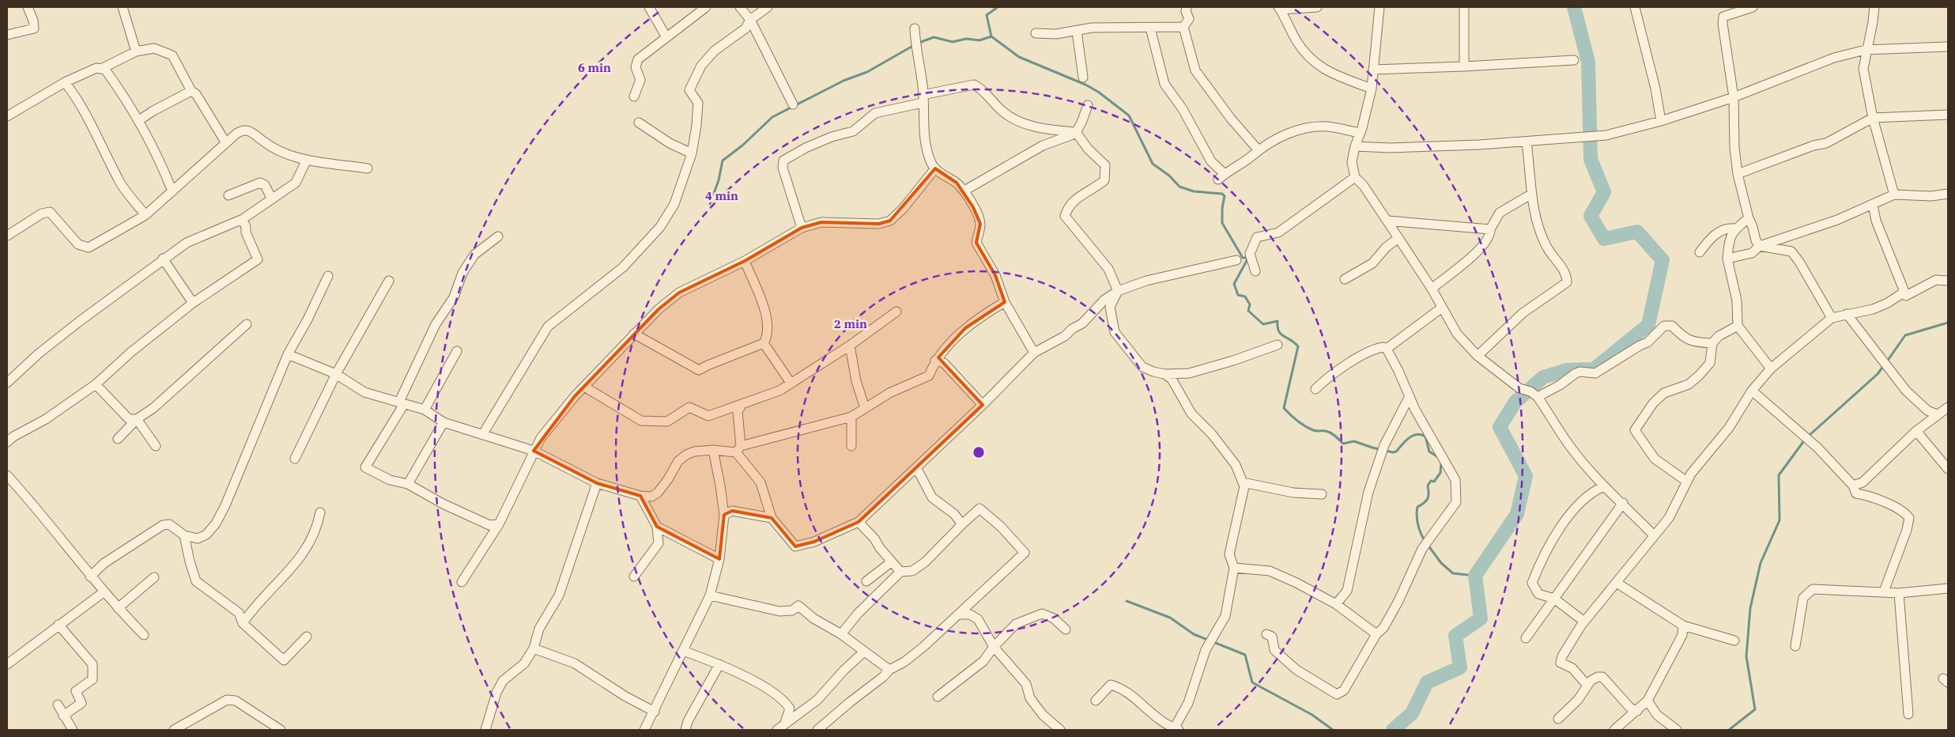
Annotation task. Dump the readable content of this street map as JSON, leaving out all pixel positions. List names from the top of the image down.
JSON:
{
  "rings": ["6 min", "4 min", "2 min"]
}
